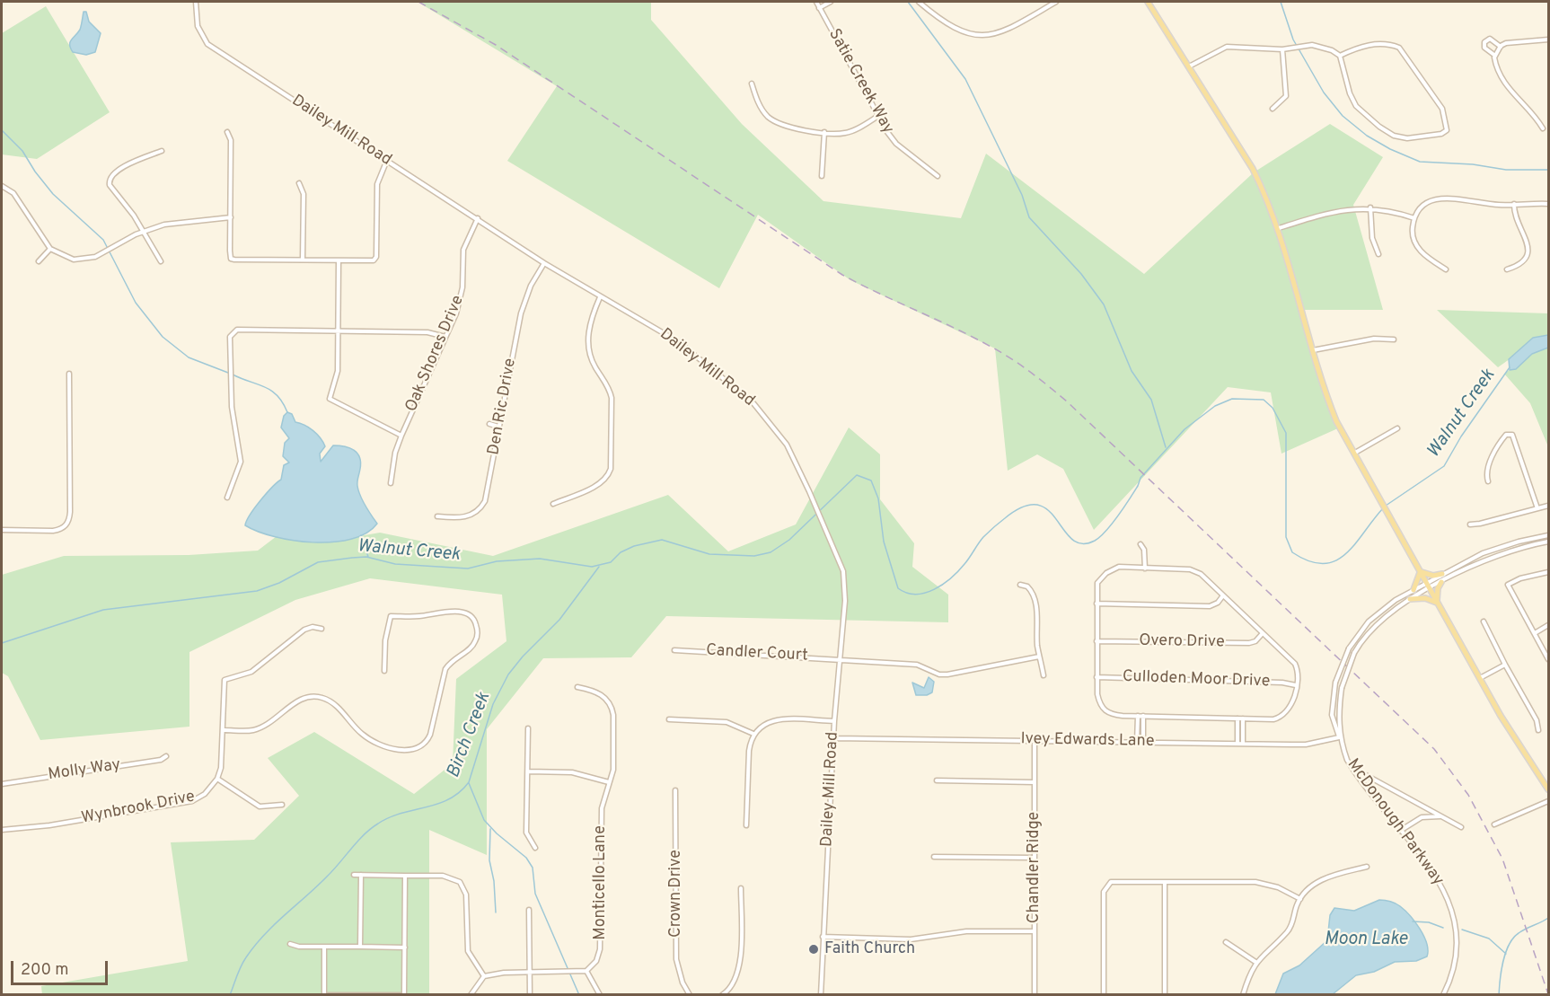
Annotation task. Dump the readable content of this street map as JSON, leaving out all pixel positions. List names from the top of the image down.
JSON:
{
  "streets": {
    "street": [
      "Satie Creek Way",
      "Dailey Mill Road",
      "Oak Shores Drive",
      "Den Ric Drive",
      "Overo Drive",
      "Candler Court",
      "Culloden Moor Drive",
      "Ivey Edwards Lane",
      "Molly Way",
      "Wynbrook Drive",
      "McDonough Parkway",
      "Chandler Ridge",
      "Monticello Lane",
      "Crown Drive"
    ]
  },
  "crossings": [
    ["Dailey Mill Road", "Oak Shores Drive"],
    ["Dailey Mill Road", "Den Ric Drive"],
    ["Dailey Mill Road", "Candler Court"],
    ["Dailey Mill Road", "Ivey Edwards Lane"],
    ["Ivey Edwards Lane", "McDonough Parkway"],
    ["Ivey Edwards Lane", "Chandler Ridge"]
  ],
  "water": ["Walnut Creek", "Birch Creek", "Moon Lake"],
  "places": ["Faith Church"],
  "scale_bar": "200 m"
}
